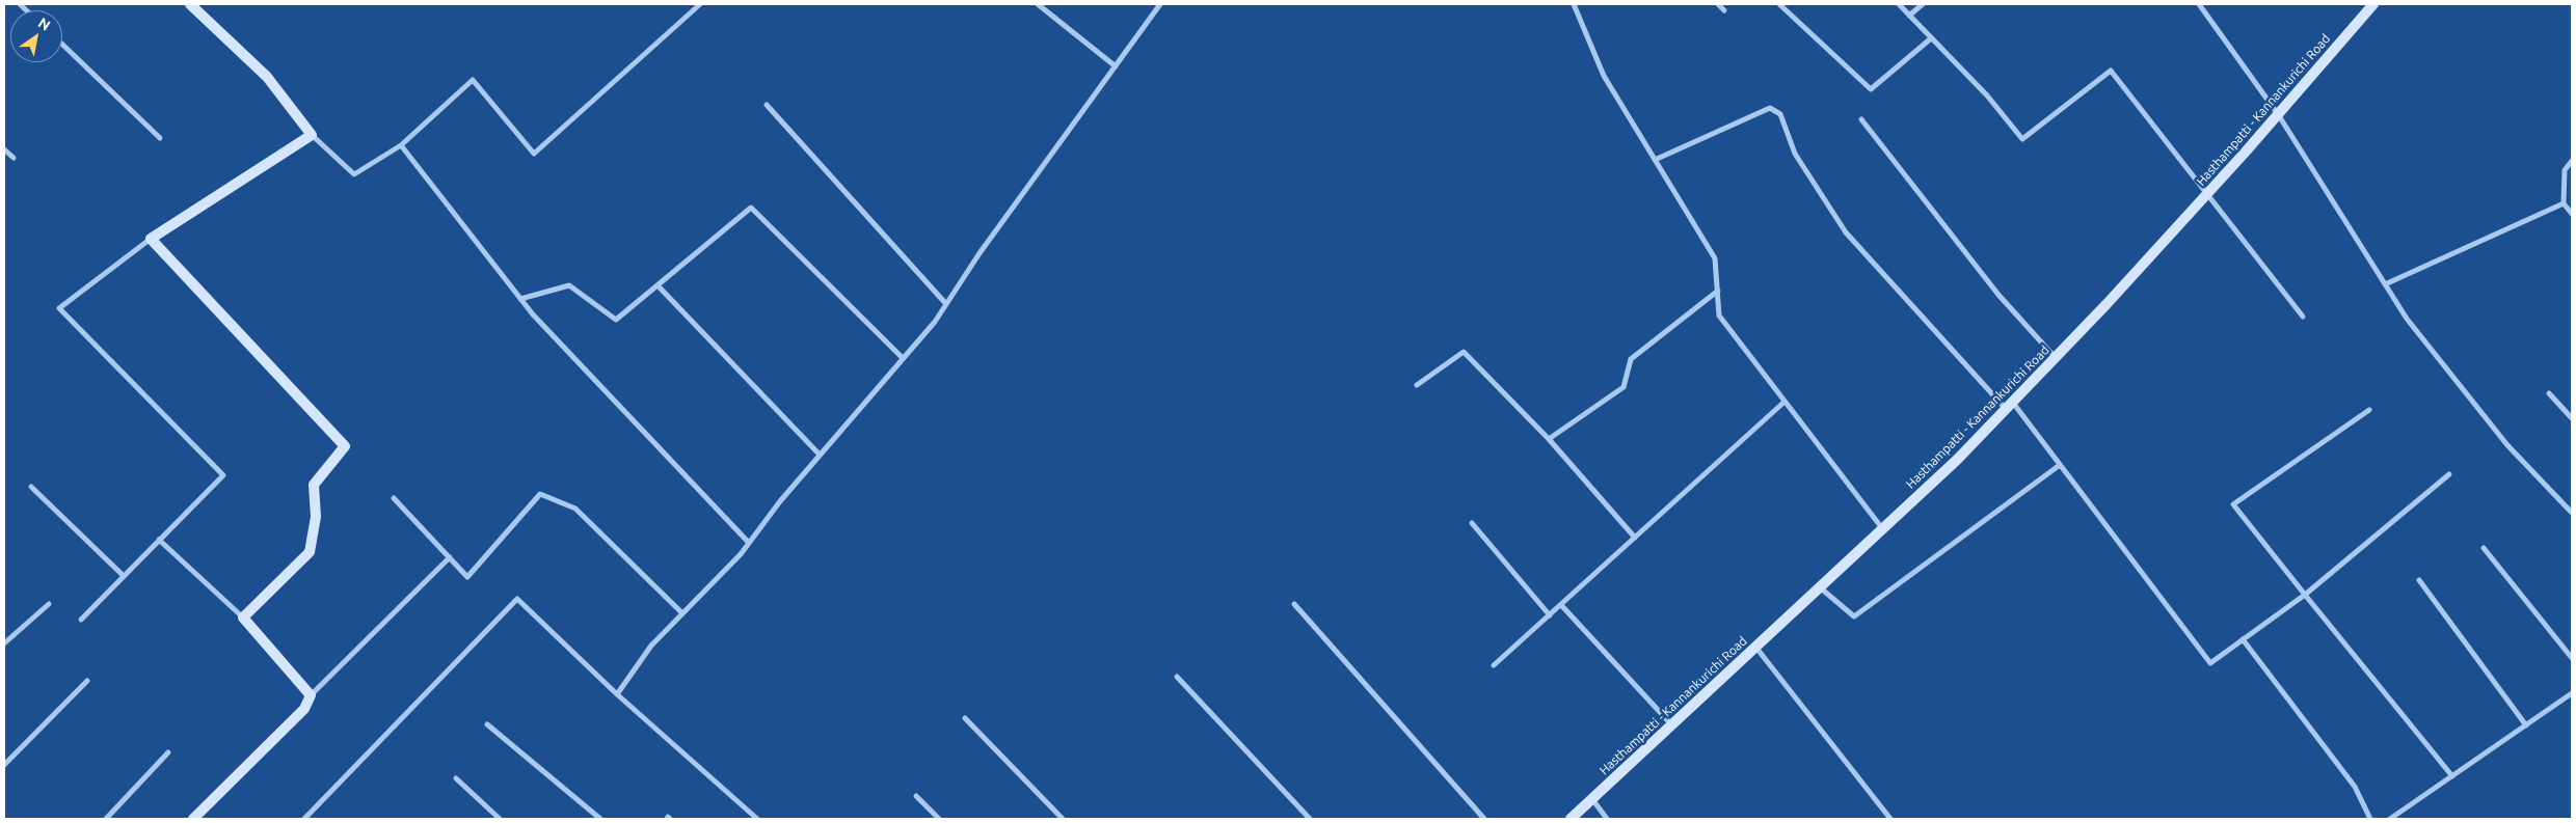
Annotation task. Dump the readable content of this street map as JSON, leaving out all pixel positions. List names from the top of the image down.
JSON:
{
  "streets": {
    "main road": ["Hasthampatti - Kannankurichi Road"]
  },
  "north": "top right"
}
